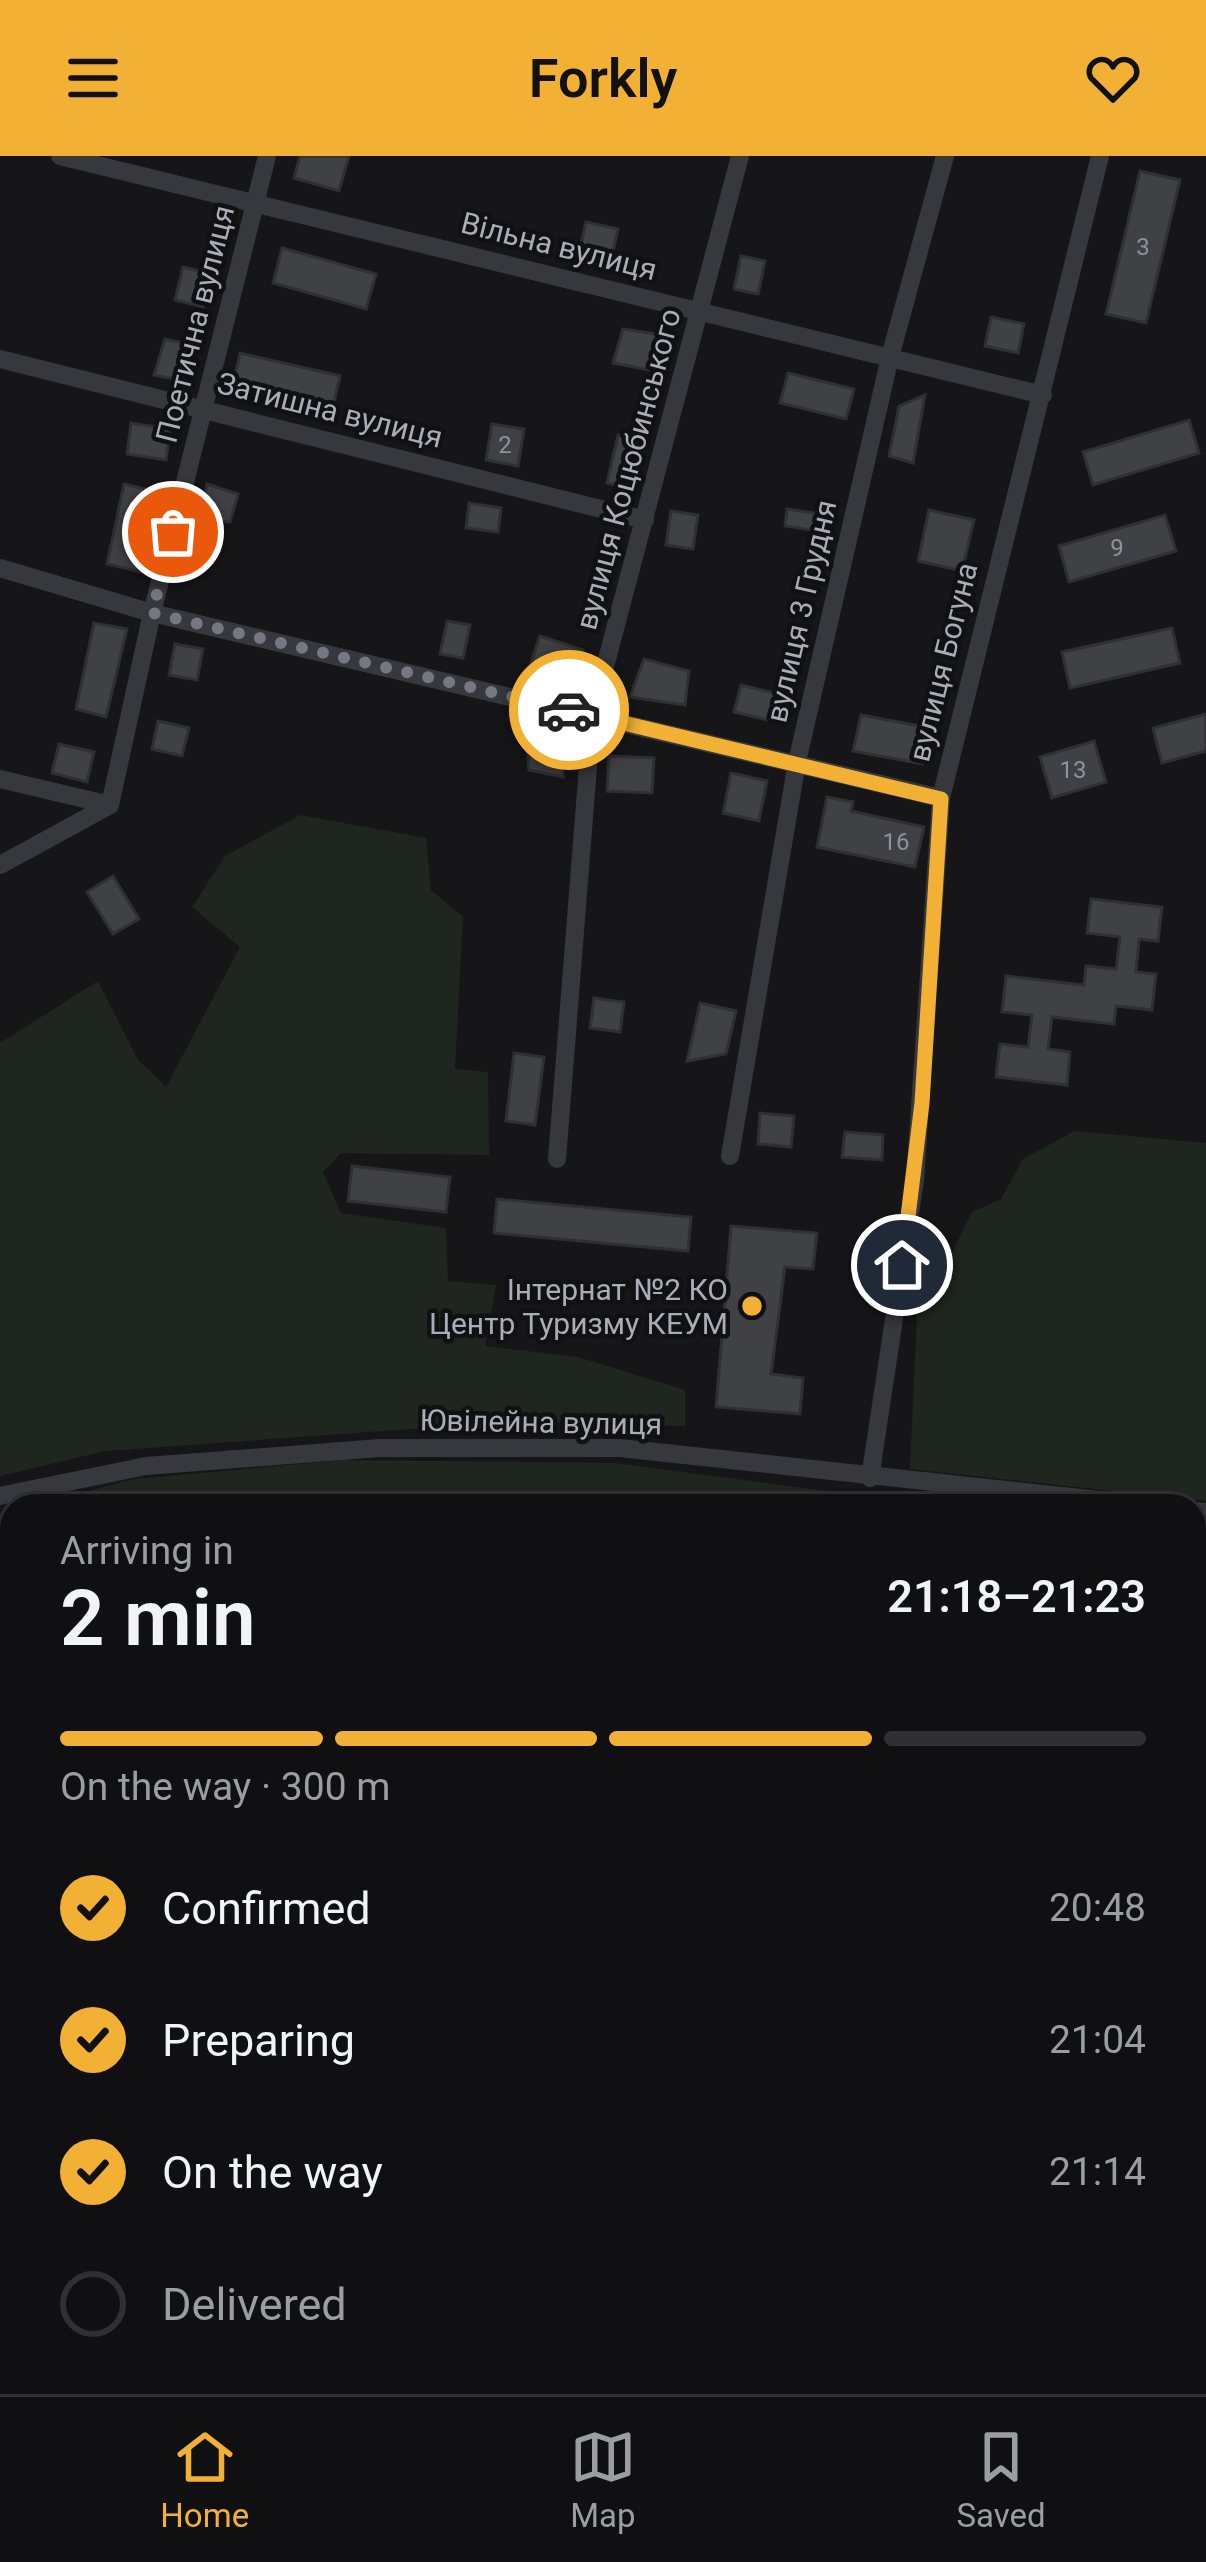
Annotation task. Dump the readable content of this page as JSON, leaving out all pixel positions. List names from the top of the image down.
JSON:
{
  "streets": {
    "street": [
      "Вільна вулиця",
      "Поетична вулиця",
      "Затишна вулиця",
      "вулиця Коцюбинського",
      "вулиця 3 Грудня",
      "вулиця Богуна",
      "Ювілейна вулиця"
    ]
  },
  "crossings": [
    ["Вільна вулиця", "Поетична вулиця"],
    ["Вільна вулиця", "вулиця Коцюбинського"],
    ["Вільна вулиця", "вулиця 3 Грудня"],
    ["Вільна вулиця", "вулиця Богуна"],
    ["Поетична вулиця", "Затишна вулиця"],
    ["Затишна вулиця", "вулиця Коцюбинського"],
    ["вулиця Богуна", "Ювілейна вулиця"]
  ],
  "places": ["Інтернат №2 КО Центр Туризму КЕУМ"],
  "house_numbers": [
    "3",
    "2",
    "9",
    "13",
    "16"
  ],
  "page": {
    "header": "Forkly",
    "heading": ["2 min", "Arriving in", "21:18–21:23"],
    "bar": "On the way · 300 m",
    "list": [
      ["Confirmed", "20:48"],
      ["Preparing", "21:04"],
      ["On the way", "21:14"],
      "Delivered"
    ],
    "tabs": ["Home", "Map", "Saved"]
  }
}
